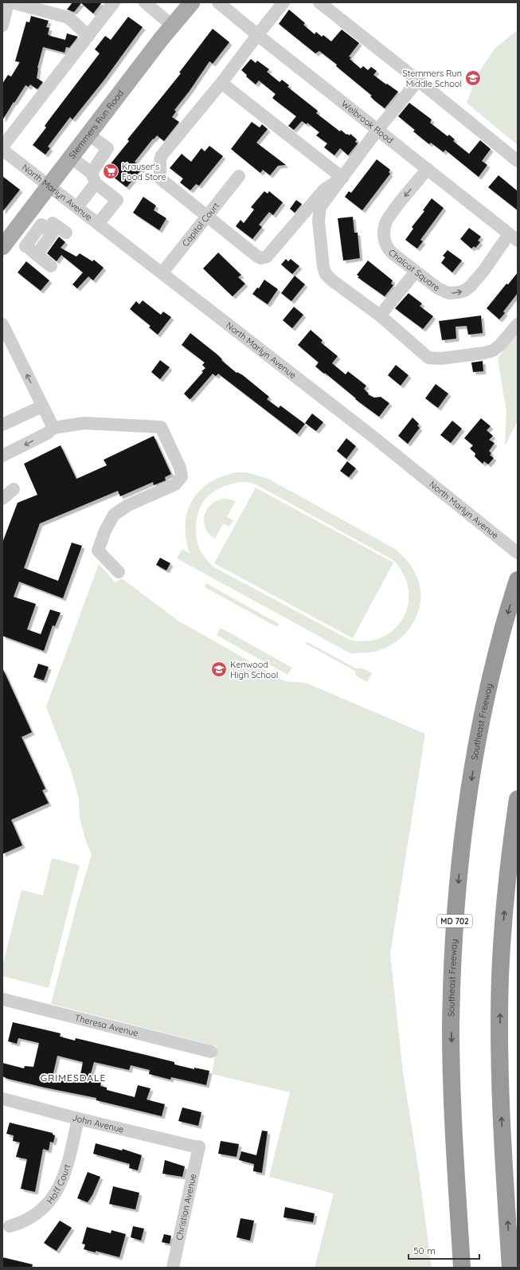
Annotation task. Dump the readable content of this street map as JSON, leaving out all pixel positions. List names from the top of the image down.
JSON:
{
  "streets": {
    "highway": ["Southeast Freeway", "MD 702"],
    "main road": ["Stemmers Run Road"],
    "street": [
      "Welbrook Road",
      "North Marlyn Avenue",
      "Capitol Court",
      "Chalcot Square",
      "Theresa Avenue",
      "John Avenue",
      "Hoff Court",
      "Christian Avenue"
    ]
  },
  "crossings": [
    ["Welbrook Road", "Chalcot Square"],
    ["Stemmers Run Road", "North Marlyn Avenue"],
    ["North Marlyn Avenue", "Capitol Court"],
    ["John Avenue", "Hoff Court"],
    ["John Avenue", "Christian Avenue"]
  ],
  "districts": ["GRIMESDALE"],
  "places": {
    "school or university": ["Stemmers Run Middle School", "Kenwood High School"],
    "supermarket": ["Krauser's Food Store"]
  },
  "scale_bar": "50 m"
}
